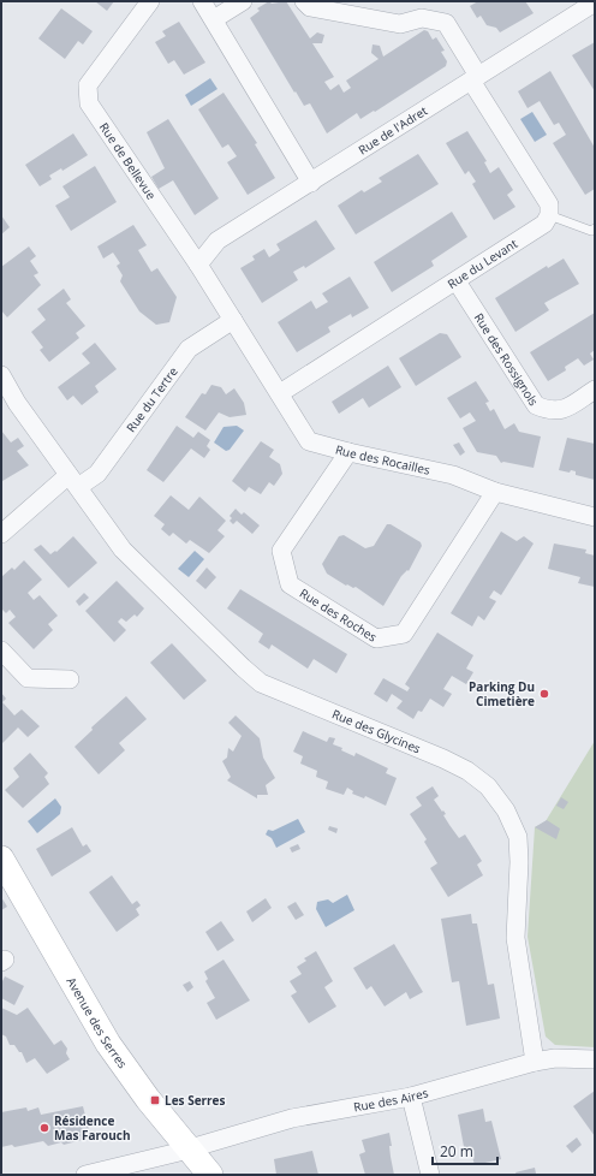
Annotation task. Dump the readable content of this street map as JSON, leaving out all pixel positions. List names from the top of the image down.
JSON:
{
  "streets": {
    "street": [
      "Rue de l'Adret",
      "Rue de Bellevue",
      "Rue du Levant",
      "Rue des Rossignols",
      "Rue du Tertre",
      "Rue des Rocailles",
      "Rue des Roches",
      "Rue des Glycines",
      "Avenue des Serres",
      "Rue des Aires"
    ]
  },
  "crossings": [
    ["Rue de l'Adret", "Rue de Bellevue"],
    ["Rue de Bellevue", "Rue du Tertre"],
    ["Rue de Bellevue", "Rue des Rocailles"],
    ["Rue du Levant", "Rue des Rossignols"],
    ["Rue du Levant", "Rue des Rocailles"],
    ["Rue du Tertre", "Rue des Rocailles"],
    ["Rue du Tertre", "Rue des Glycines"],
    ["Rue des Rocailles", "Rue des Roches"],
    ["Rue des Glycines", "Rue des Aires"],
    ["Avenue des Serres", "Rue des Aires"]
  ],
  "places": {
    "other": ["Parking Du Cimetière", "Résidence Mas Farouch"],
    "transit": ["Les Serres"]
  },
  "scale_bar": "20 m"
}
